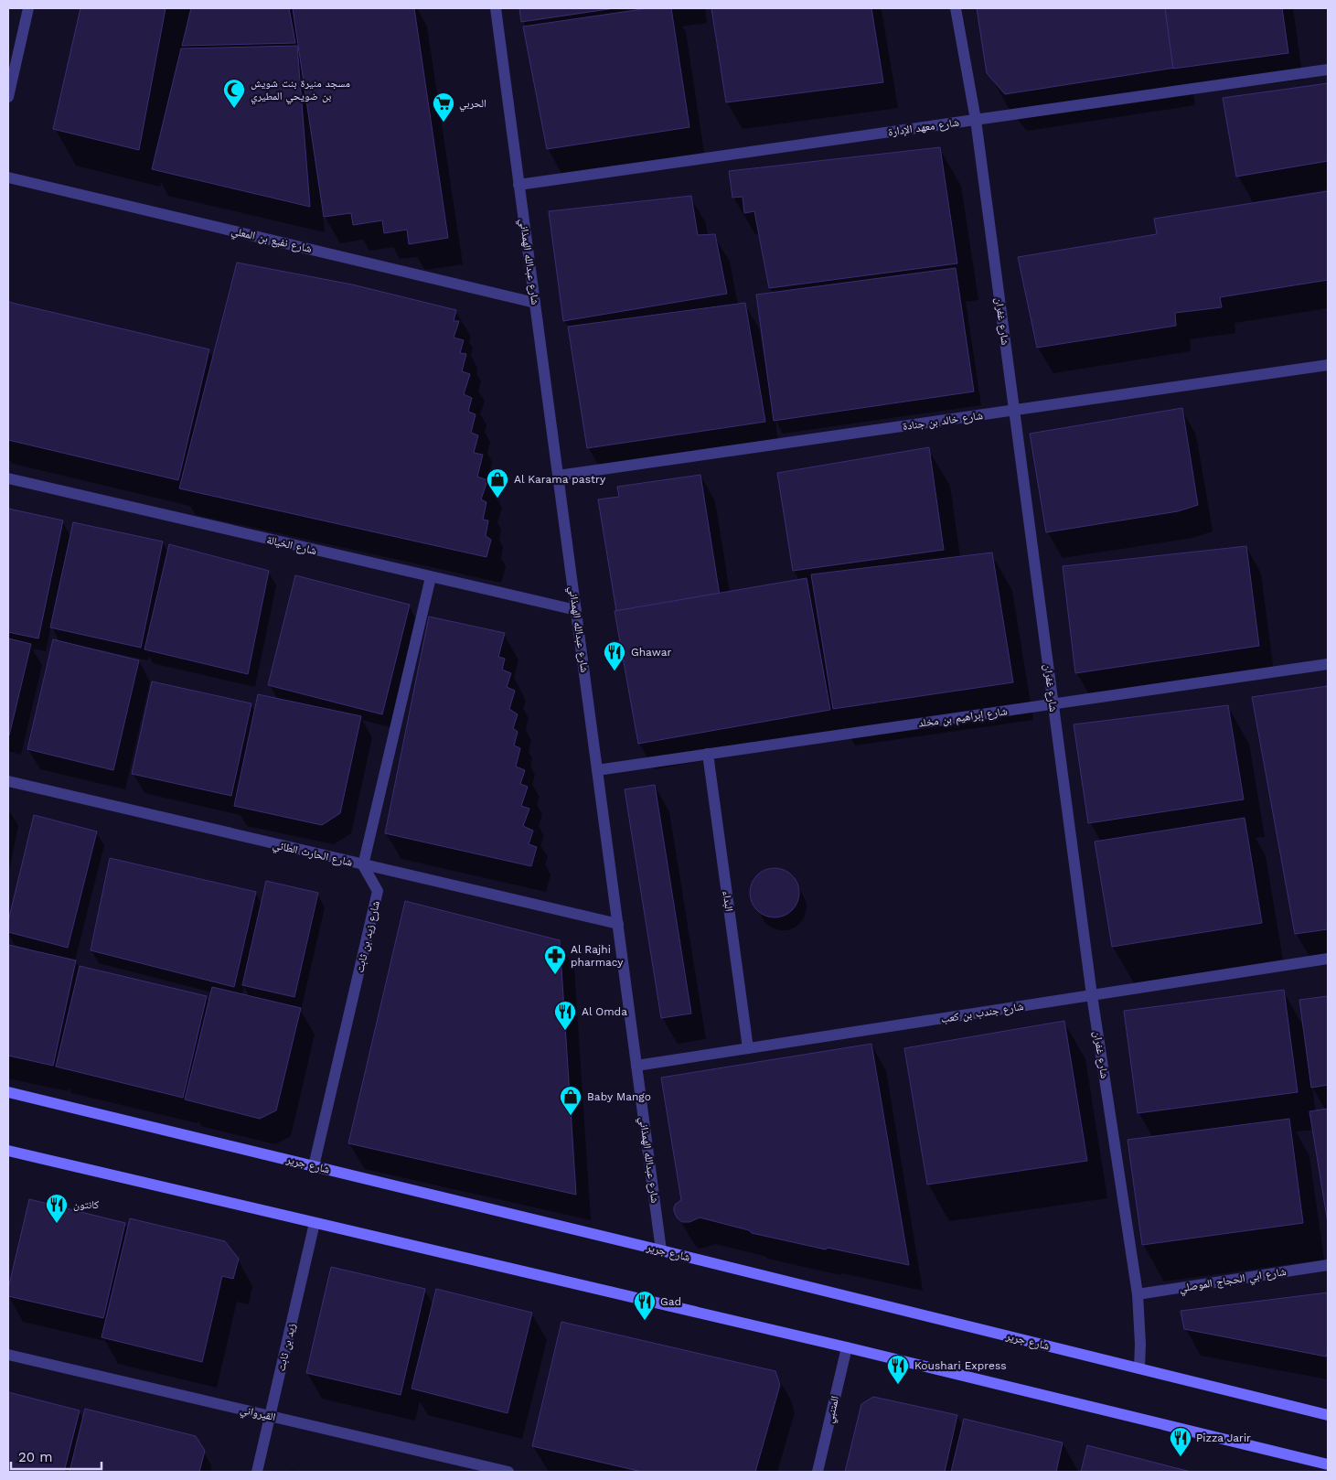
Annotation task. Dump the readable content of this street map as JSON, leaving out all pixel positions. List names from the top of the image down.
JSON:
{
  "streets": {
    "main road": ["شارع جرير"],
    "street": [
      "شارع معهد الإدارة",
      "شارع نفيع بن المعلي",
      "شارع عبدالله الهمذاني",
      "شارع غفران",
      "شارع خالد بن جنادة",
      "شارع الخيالة",
      "شارع إبراهيم بن مخلد",
      "شارع الحارث الطائي",
      "البداء",
      "شارع زيد بن ثابت",
      "شارع جندب بن كعب",
      "شارع ابي الحجاج الموصلي",
      "زيد بن ثابت",
      "المتنبي",
      "القيرواني"
    ]
  },
  "crossings": [
    ["شارع معهد الإدارة", "شارع عبدالله الهمذاني"],
    ["شارع معهد الإدارة", "شارع غفران"],
    ["شارع نفيع بن المعلي", "شارع عبدالله الهمذاني"],
    ["شارع عبدالله الهمذاني", "شارع خالد بن جنادة"],
    ["شارع عبدالله الهمذاني", "شارع الخيالة"],
    ["شارع عبدالله الهمذاني", "شارع إبراهيم بن مخلد"],
    ["شارع عبدالله الهمذاني", "شارع الحارث الطائي"],
    ["شارع عبدالله الهمذاني", "شارع جندب بن كعب"],
    ["شارع عبدالله الهمذاني", "شارع جرير"],
    ["شارع غفران", "شارع خالد بن جنادة"],
    ["شارع غفران", "شارع إبراهيم بن مخلد"],
    ["شارع غفران", "شارع جندب بن كعب"],
    ["شارع غفران", "شارع جرير"],
    ["شارع غفران", "شارع ابي الحجاج الموصلي"],
    ["شارع إبراهيم بن مخلد", "البداء"],
    ["شارع الحارث الطائي", "شارع زيد بن ثابت"],
    ["البداء", "شارع جندب بن كعب"],
    ["شارع زيد بن ثابت", "شارع جرير"],
    ["زيد بن ثابت", "القيرواني"]
  ],
  "places": {
    "mosque": ["مسجد منيرة بنت شويش بن ضويحي المطيري"],
    "supermarket": ["الحربي"],
    "shop": ["Al Karama pastry", "Baby Mango"],
    "restaurant": [
      "Ghawar",
      "Al Omda",
      "كانتون",
      "Gad",
      "Koushari Express",
      "Pizza Jarir"
    ],
    "pharmacy": ["Al Rajhi pharmacy"]
  },
  "scale_bar": "20 m"
}
